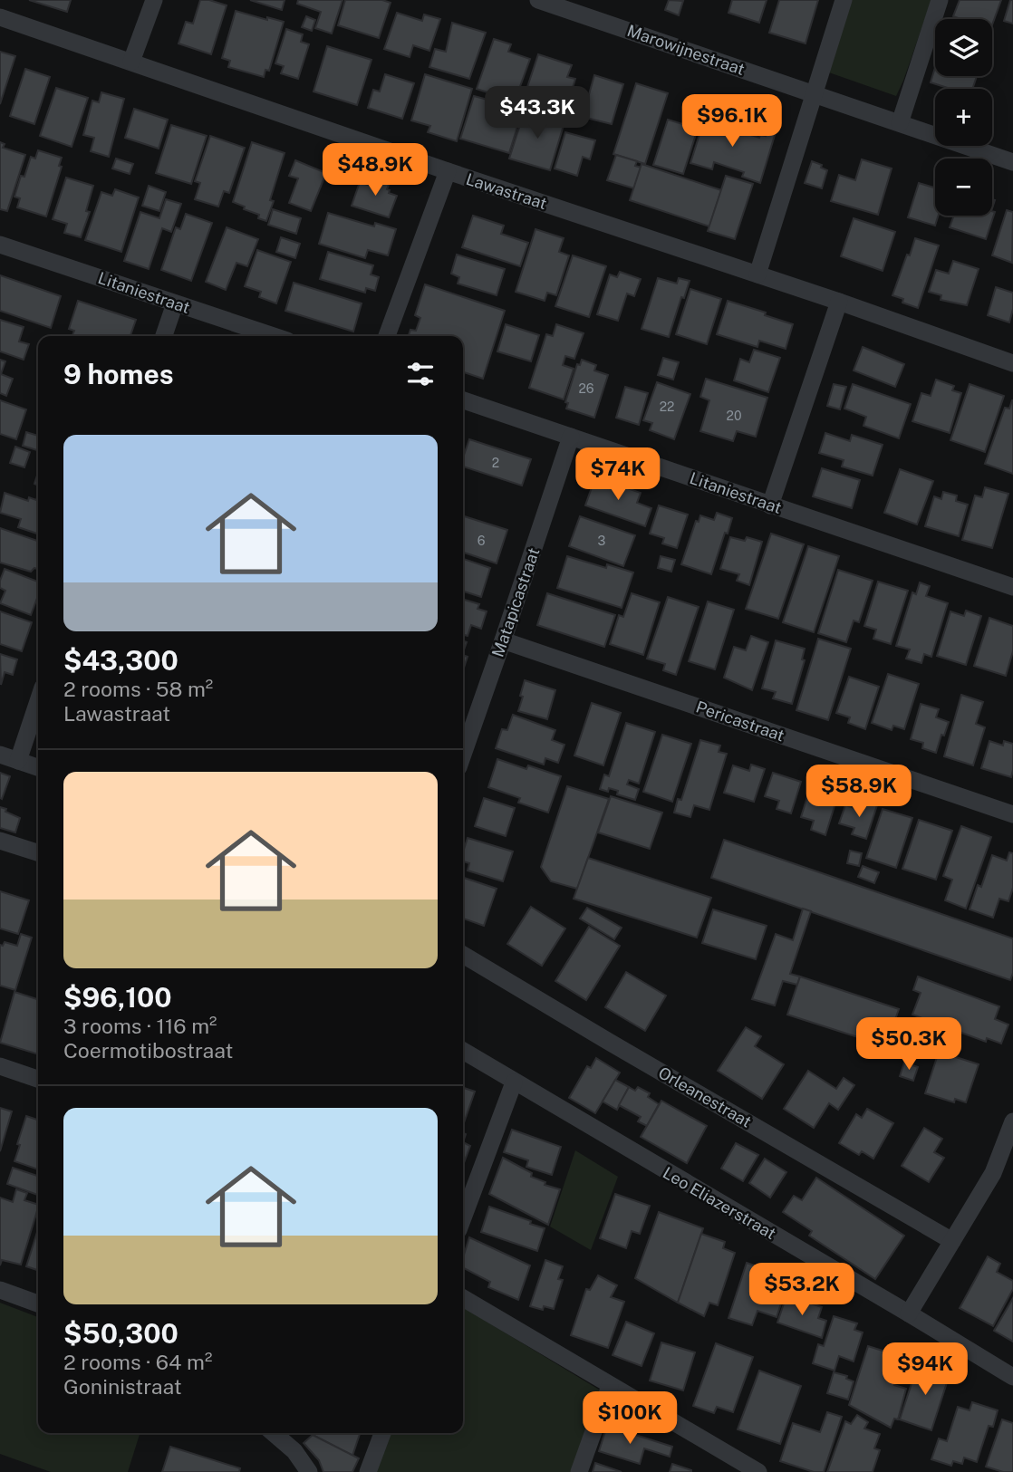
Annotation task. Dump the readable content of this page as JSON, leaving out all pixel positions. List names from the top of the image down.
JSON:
{
  "streets": {
    "street": [
      "Marowijnestraat",
      "Lawastraat",
      "Litaniestraat",
      "Matapicastraat",
      "Pericastraat",
      "Orleanestraat",
      "Leo Eliazerstraat"
    ]
  },
  "crossings": [
    ["Litaniestraat", "Matapicastraat"],
    ["Matapicastraat", "Pericastraat"]
  ],
  "house_numbers": [
    "26",
    "22",
    "20",
    "2",
    "6",
    "3"
  ],
  "page": {
    "map_buttons": ["+", "−"],
    "price": [
      "$43.3K",
      "$96.1K",
      "$48.9K",
      "$74K",
      "$58.9K",
      "$50.3K",
      "$53.2K",
      "$94K",
      "$100K"
    ],
    "heading": "9 homes",
    "list": [
      {
        "name": "$43,300",
        "note": "2 rooms · 58 m² · Lawastraat"
      },
      {
        "name": "$96,100",
        "note": "3 rooms · 116 m² · Coermotibostraat"
      },
      {
        "name": "$50,300",
        "note": "2 rooms · 64 m² · Goninistraat"
      }
    ]
  }
}
